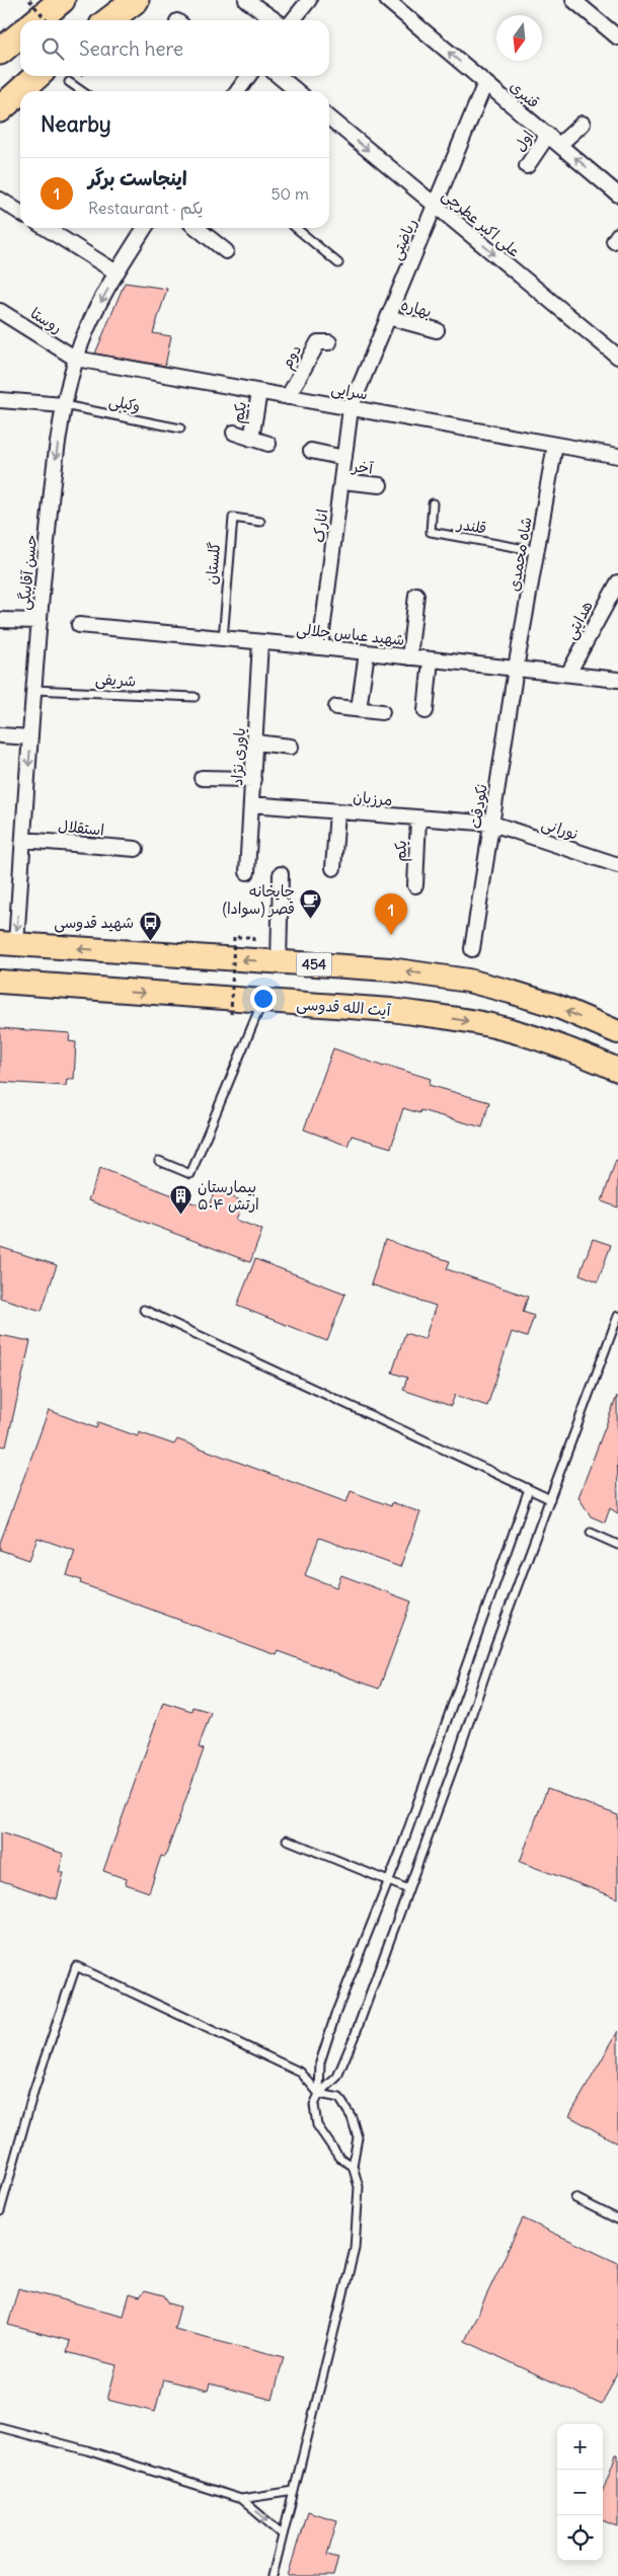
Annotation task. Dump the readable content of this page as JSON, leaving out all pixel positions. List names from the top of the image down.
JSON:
{
  "streets": {
    "main road": ["454", "آیت الله قدوسی"],
    "street": [
      "قنبری",
      "اول",
      "علی اکبر عطرچی",
      "ریاضتی",
      "بهاره",
      "روستا",
      "دوم",
      "سرایی",
      "یکم",
      "آخر",
      "انارک",
      "شاه محمدی",
      "حسن آقابیگی",
      "هدایتی",
      "شهید عباس جلالی",
      "یاوری نژاد",
      "مرزبان",
      "نکودقت",
      "استقلال",
      "نورانی"
    ],
    "lane": [
      "وکیلی",
      "قلندر",
      "گلستان",
      "شریفی"
    ]
  },
  "crossings": [
    ["قنبری", "اول"],
    ["قنبری", "ریاضتی"],
    ["علی اکبر عطرچی", "ریاضتی"],
    ["ریاضتی", "بهاره"],
    ["ریاضتی", "سرایی"],
    ["ریاضتی", "انارک"],
    ["روستا", "سرایی"],
    ["روستا", "حسن آقابیگی"],
    ["دوم", "سرایی"],
    ["سرایی", "یکم"],
    ["سرایی", "انارک"],
    ["سرایی", "شاه محمدی"],
    ["سرایی", "حسن آقابیگی"],
    ["وکیلی", "حسن آقابیگی"],
    ["یکم", "مرزبان"],
    ["آخر", "انارک"],
    ["انارک", "شهید عباس جلالی"],
    ["قلندر", "شاه محمدی"],
    ["شاه محمدی", "شهید عباس جلالی"],
    ["شاه محمدی", "نکودقت"],
    ["گلستان", "شهید عباس جلالی"],
    ["حسن آقابیگی", "شریفی"],
    ["حسن آقابیگی", "استقلال"],
    ["حسن آقابیگی", "454"],
    ["هدایتی", "شهید عباس جلالی"],
    ["شهید عباس جلالی", "یاوری نژاد"],
    ["شهید عباس جلالی", "نکودقت"],
    ["یاوری نژاد", "مرزبان"],
    ["مرزبان", "نکودقت"],
    ["مرزبان", "نورانی"],
    ["نکودقت", "نورانی"]
  ],
  "one_way": ["قنبری", "علی اکبر عطرچی", "حسن آقابیگی"],
  "places": {
    "cafe": ["چایخانه قصر (سوادا)"],
    "bus stop": ["شهید قدوسی"],
    "building": ["بیمارستان ۵۰۴ ارتش"]
  },
  "north": "bottom",
  "page": {
    "search": "Search here",
    "heading": "Nearby",
    "list": [
      {
        "mark": "1",
        "name": "اینجاست برگر",
        "note": "Restaurant · یکم",
        "value": "50 m"
      }
    ],
    "pins": "1",
    "map_buttons": ["+", "−"]
  }
}
